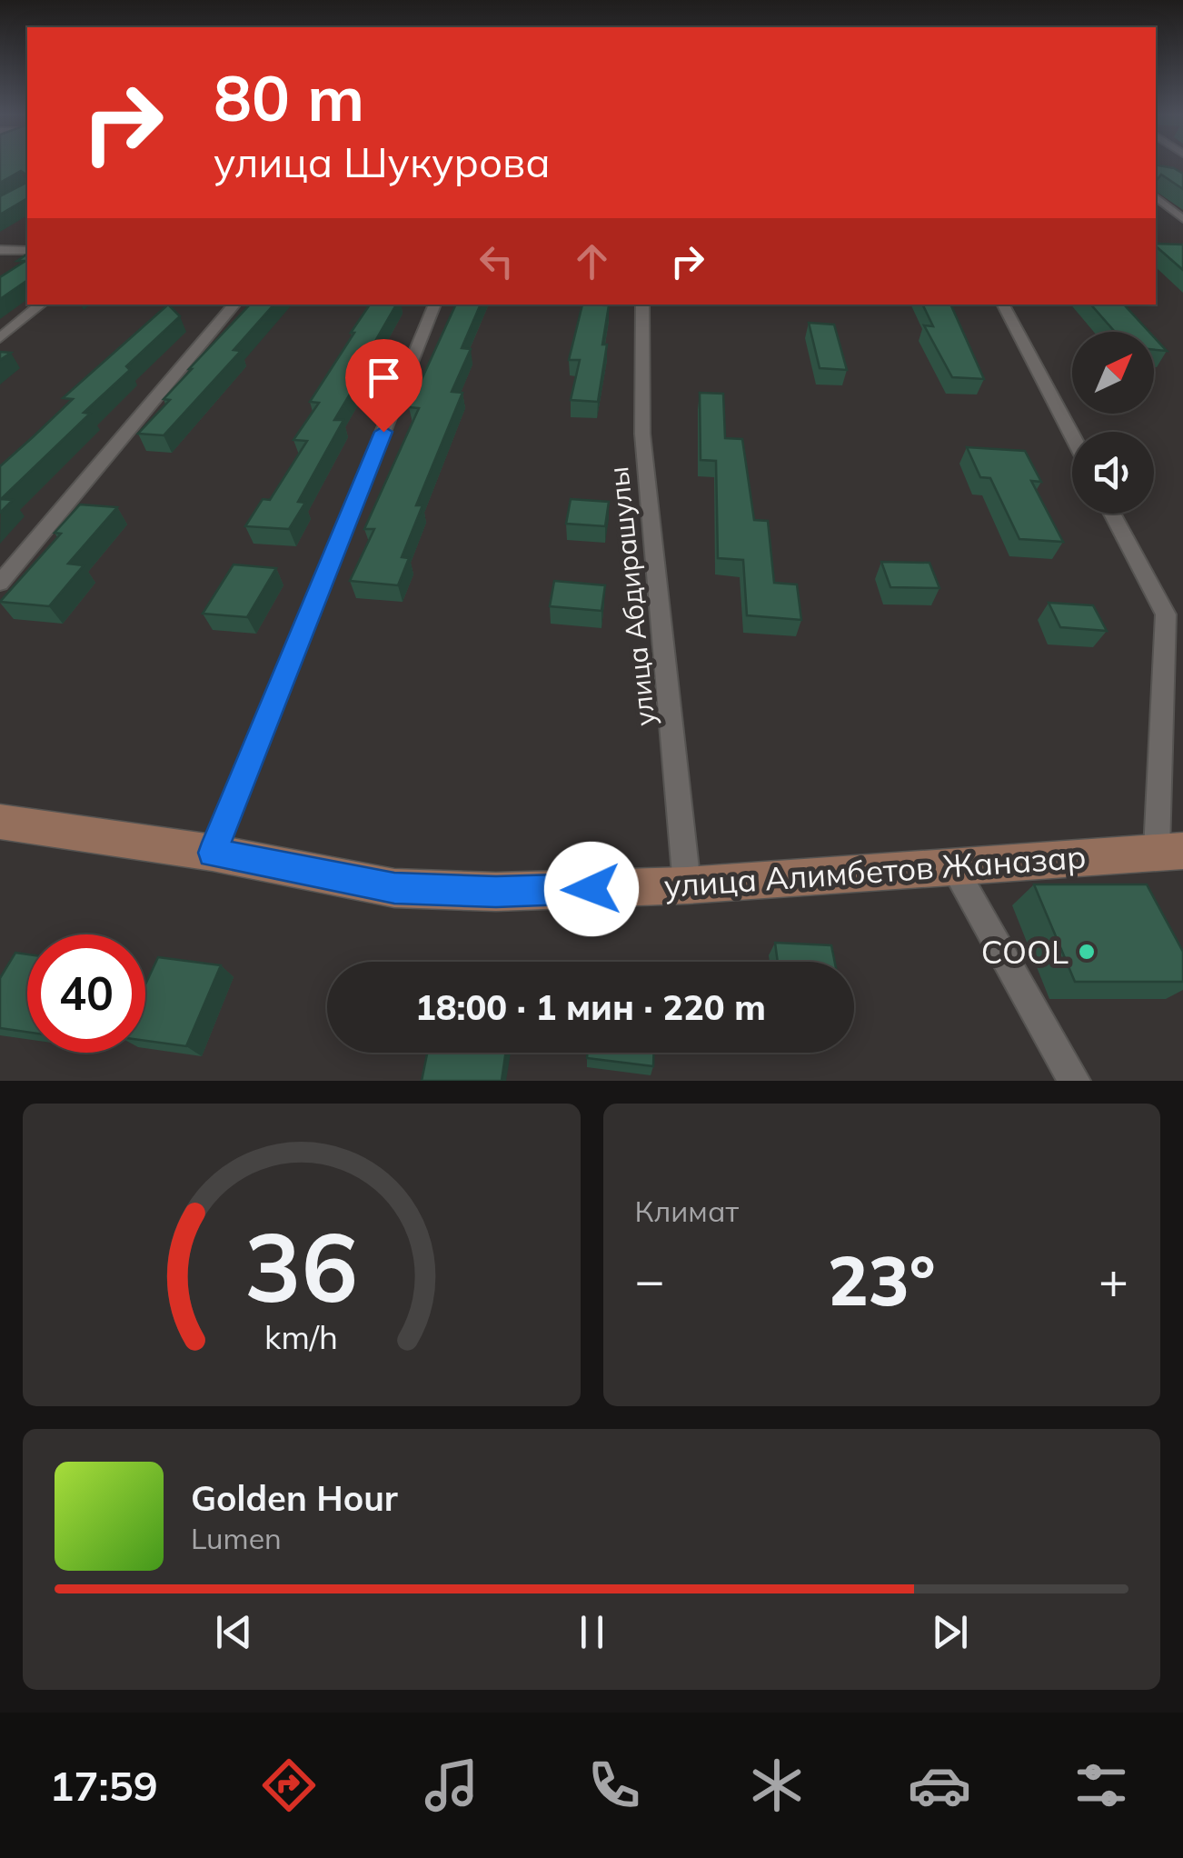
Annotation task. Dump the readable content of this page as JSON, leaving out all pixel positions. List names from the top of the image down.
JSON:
{
  "streets": {
    "street": ["улица Абдирашулы", "улица Алимбетов Жаназар"]
  },
  "crossings": [
    ["улица Абдирашулы", "улица Алимбетов Жаназар"]
  ],
  "places": ["COOL"],
  "north": "top right",
  "page": {
    "turn": ["80 m", "улица Шукурова"],
    "limit": "40",
    "trip": "18:00 · 1 мин · 220 m",
    "tile": "Климат",
    "heat": ["−", "23°", "+"],
    "song": ["Golden Hour", "Lumen"],
    "tabs": "17:59",
    "gauge": ["36", "km/h"]
  }
}
